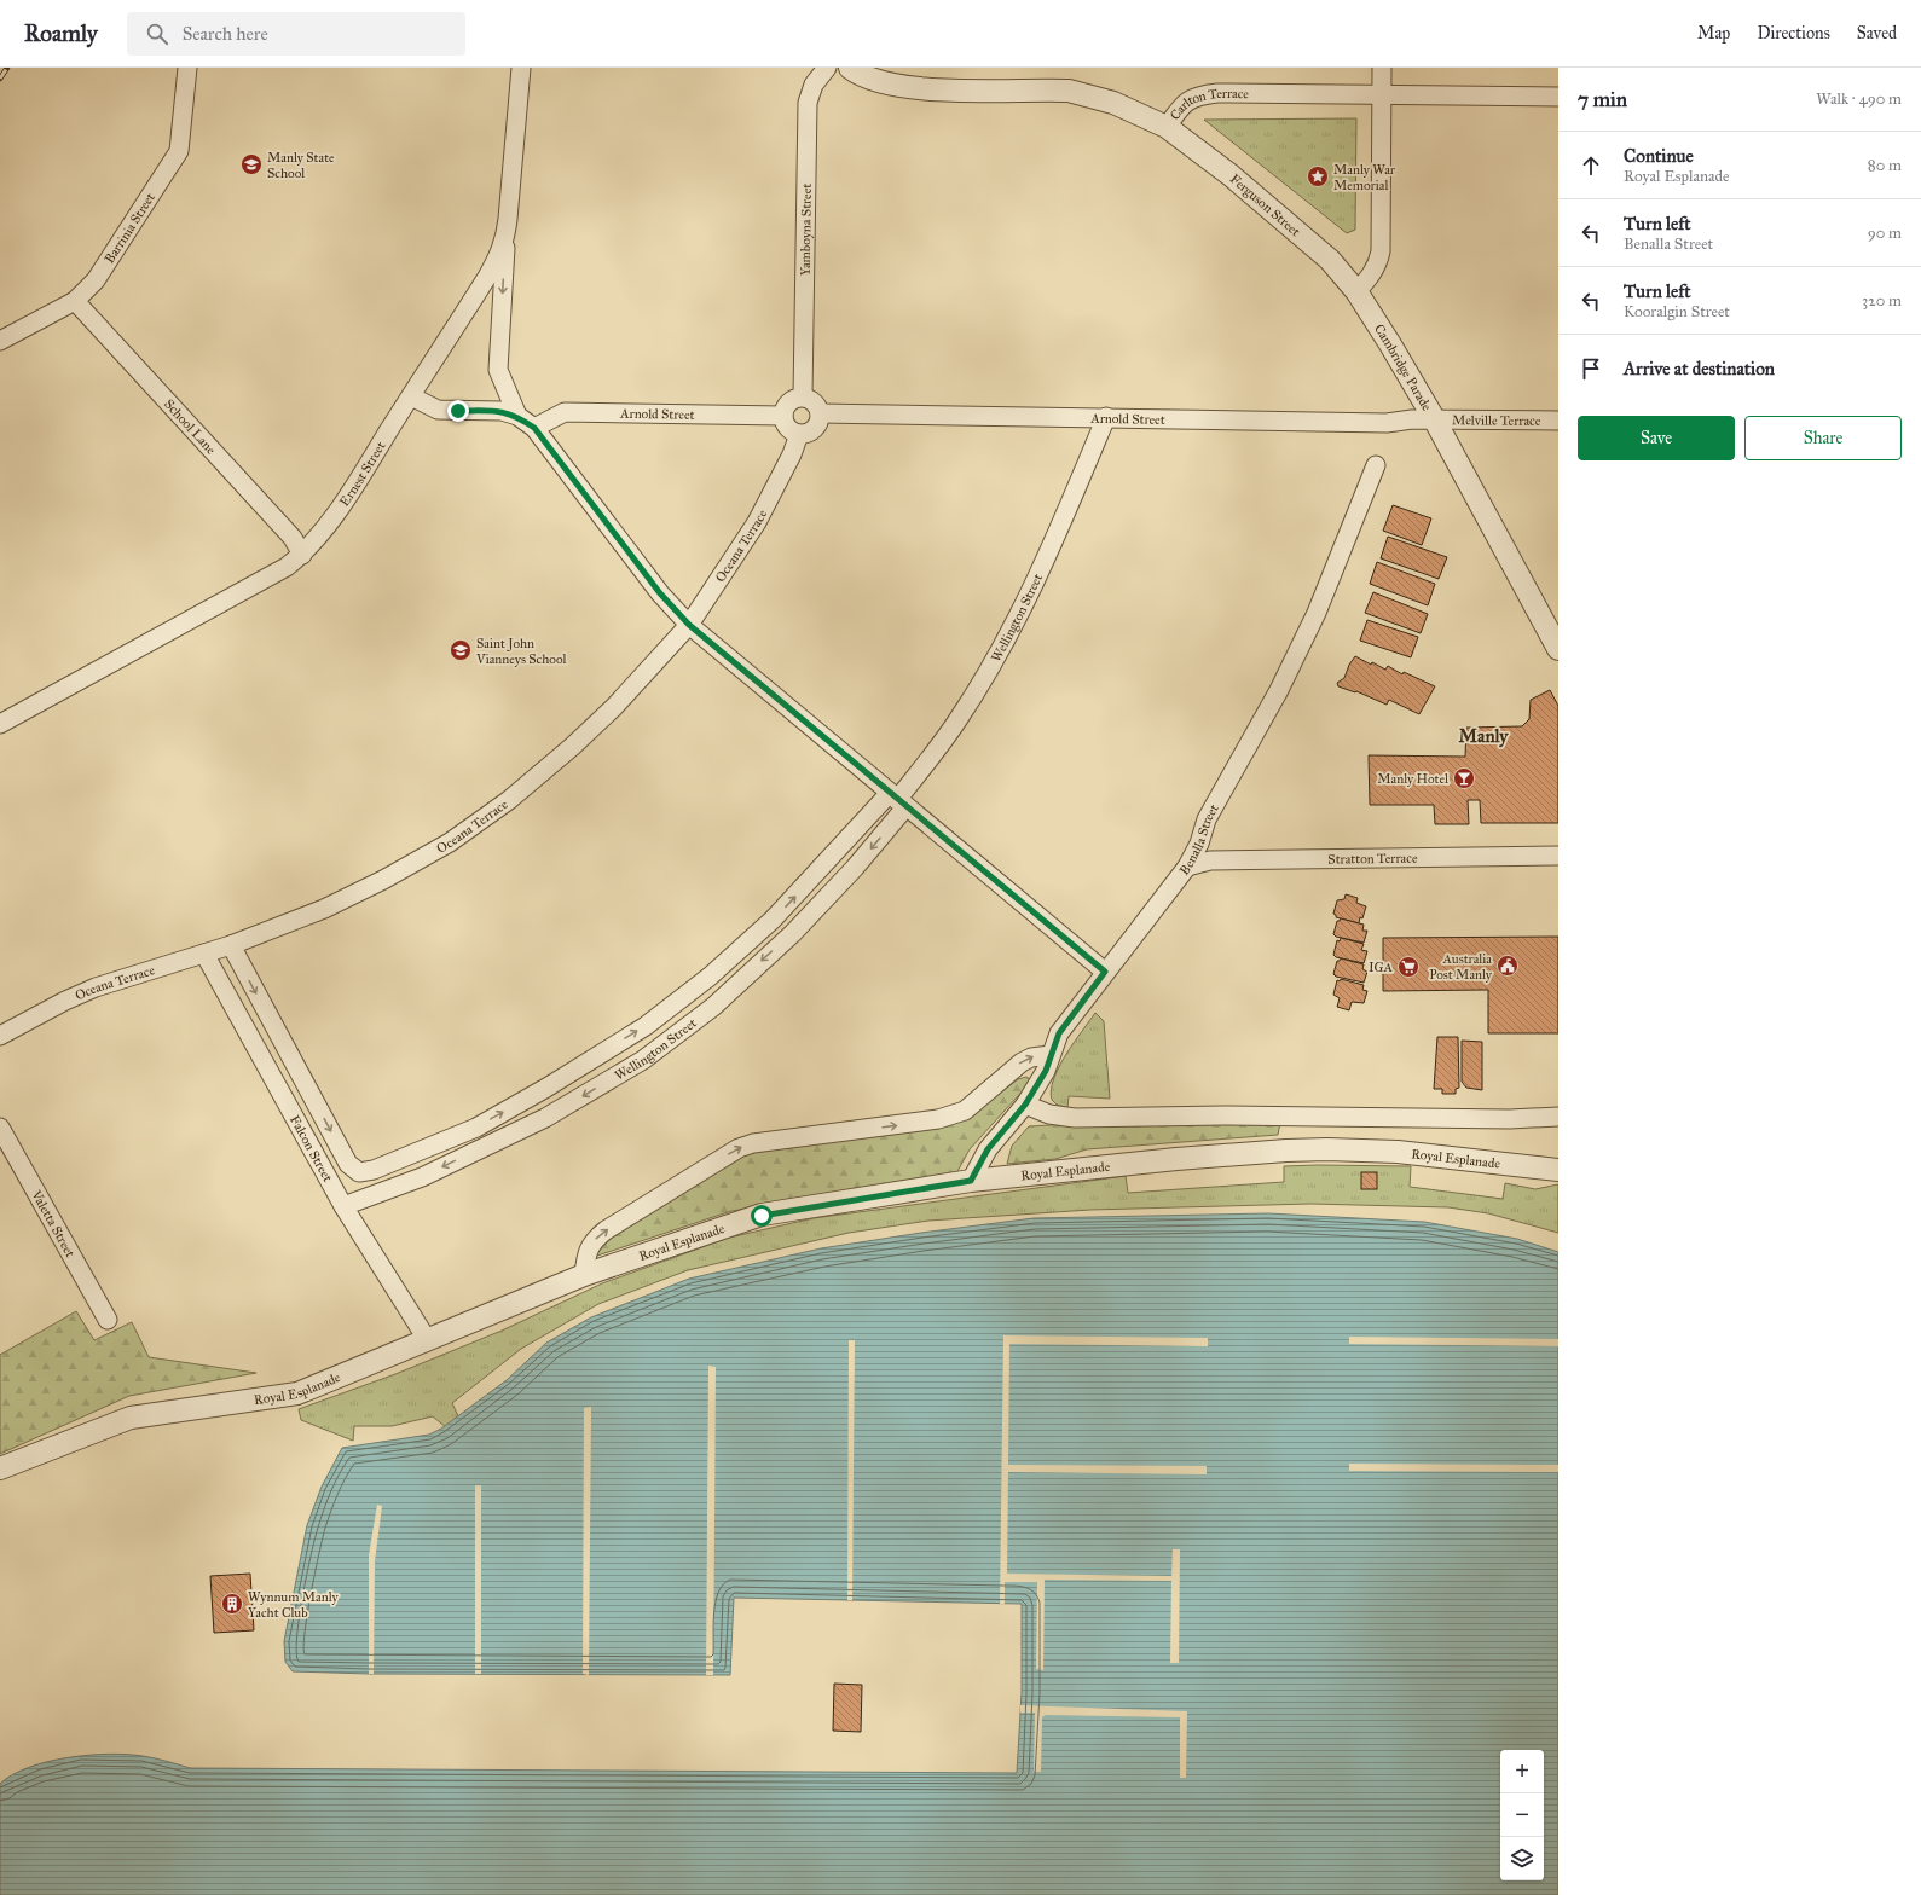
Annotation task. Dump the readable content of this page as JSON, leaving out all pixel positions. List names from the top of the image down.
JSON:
{
  "streets": {
    "street": [
      "Carlton Terrace",
      "Ferguson Street",
      "Barrinia Street",
      "Yamboyna Street",
      "Cambridge Parade",
      "Arnold Street",
      "Melville Terrace",
      "School Lane",
      "Ernest Street",
      "Oceana Terrace",
      "Wellington Street",
      "Benalla Street",
      "Stratton Terrace",
      "Falcon Street",
      "Royal Esplanade",
      "Valetta Street"
    ]
  },
  "crossings": [
    ["Carlton Terrace", "Ferguson Street"],
    ["Ferguson Street", "Cambridge Parade"],
    ["Barrinia Street", "School Lane"],
    ["Yamboyna Street", "Arnold Street"],
    ["Yamboyna Street", "Oceana Terrace"],
    ["Cambridge Parade", "Arnold Street"],
    ["Cambridge Parade", "Melville Terrace"],
    ["Arnold Street", "Melville Terrace"],
    ["Arnold Street", "Oceana Terrace"],
    ["Arnold Street", "Wellington Street"],
    ["School Lane", "Ernest Street"],
    ["Oceana Terrace", "Falcon Street"],
    ["Wellington Street", "Falcon Street"],
    ["Benalla Street", "Stratton Terrace"],
    ["Benalla Street", "Royal Esplanade"],
    ["Falcon Street", "Royal Esplanade"]
  ],
  "districts": ["Manly"],
  "places": {
    "school or university": ["Manly State School", "Saint John Vianneys School"],
    "place": ["Manly War Memorial"],
    "bar": ["Manly Hotel"],
    "public building": ["Australia Post Manly"],
    "supermarket": ["IGA"],
    "building": ["Wynnum Manly Yacht Club"]
  },
  "page": {
    "header": "Roamly",
    "search": "Search here",
    "nav": ["Map", "Directions", "Saved"],
    "heading": ["7 min", "Walk · 490 m"],
    "list": [
      ["Continue", "Royal Esplanade", "80 m"],
      ["Turn left", "Benalla Street", "90 m"],
      ["Turn left", "Kooralgin Street", "320 m"],
      "Arrive at destination"
    ],
    "buttons": ["Save", "Share"],
    "map_buttons": ["+", "−"]
  }
}
